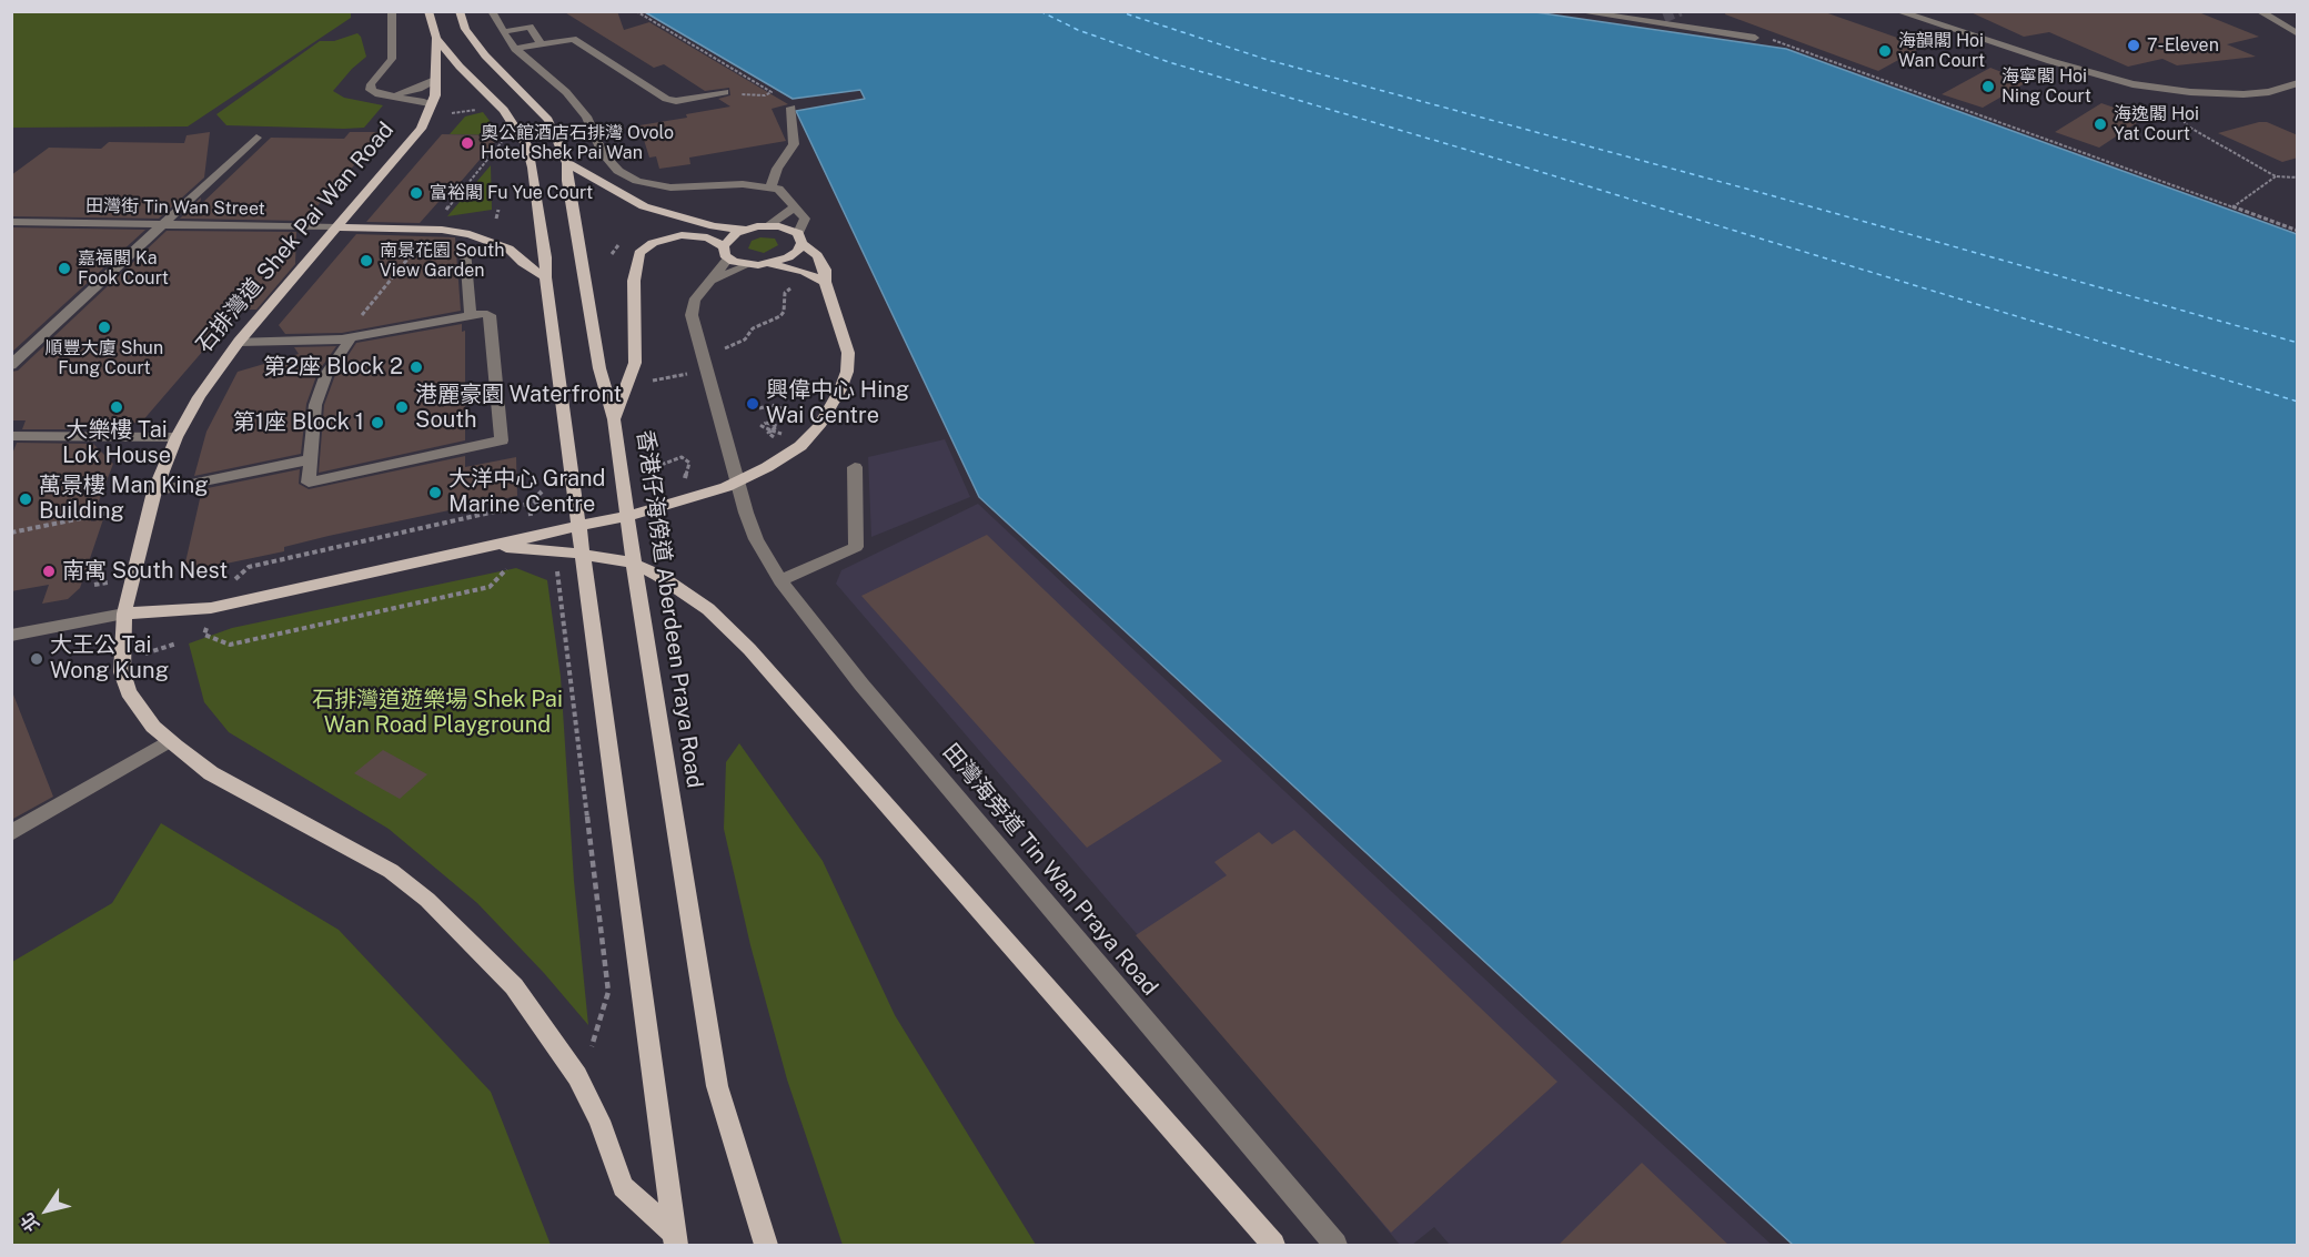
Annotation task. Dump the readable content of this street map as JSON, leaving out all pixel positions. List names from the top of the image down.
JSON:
{
  "streets": {
    "main road": ["石排灣道 Shek Pai Wan Road", "香港仔海傍道 Aberdeen Praya Road"],
    "street": ["田灣街 Tin Wan Street", "田灣海旁道 Tin Wan Praya Road"]
  },
  "crossings": [
    ["田灣街 Tin Wan Street", "石排灣道 Shek Pai Wan Road"]
  ],
  "parks": ["石排灣道遊樂場 Shek Pai Wan Road Playground"],
  "places": [
    "7-Eleven",
    "海韻閣 Hoi Wan Court",
    "海寧閣 Hoi Ning Court",
    "海逸閣 Hoi Yat Court",
    "奧公館酒店石排灣 Ovolo Hotel Shek Pai Wan",
    "富裕閣 Fu Yue Court",
    "南景花園 South View Garden",
    "嘉福閣 Ka Fook Court",
    "順豐大廈 Shun Fung Court",
    "第2座 Block 2",
    "興偉中心 Hing Wai Centre",
    "大樂樓 Tai Lok House",
    "港麗豪園 Waterfront South",
    "第1座 Block 1",
    "大洋中心 Grand Marine Centre",
    "萬景樓 Man King Building",
    "南寓 South Nest",
    "大王公 Tai Wong Kung"
  ],
  "north": "bottom left"
}
